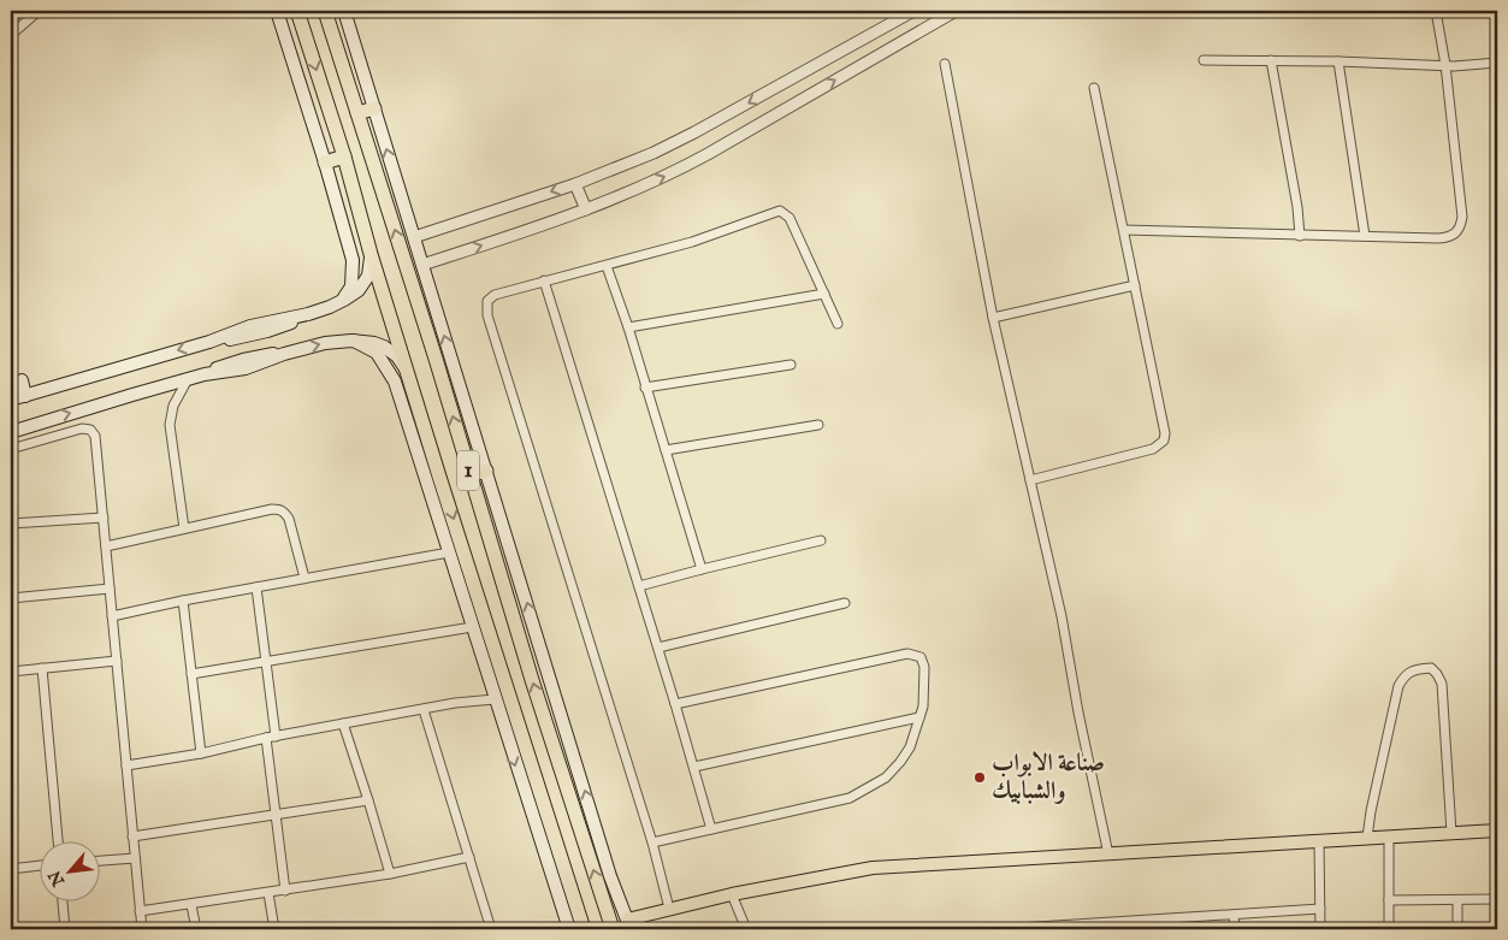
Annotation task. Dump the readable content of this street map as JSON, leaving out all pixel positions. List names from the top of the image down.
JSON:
{
  "streets": {
    "highway": ["1"]
  },
  "places": ["صناعة الابواب والشبابيك"],
  "north": "bottom left"
}
